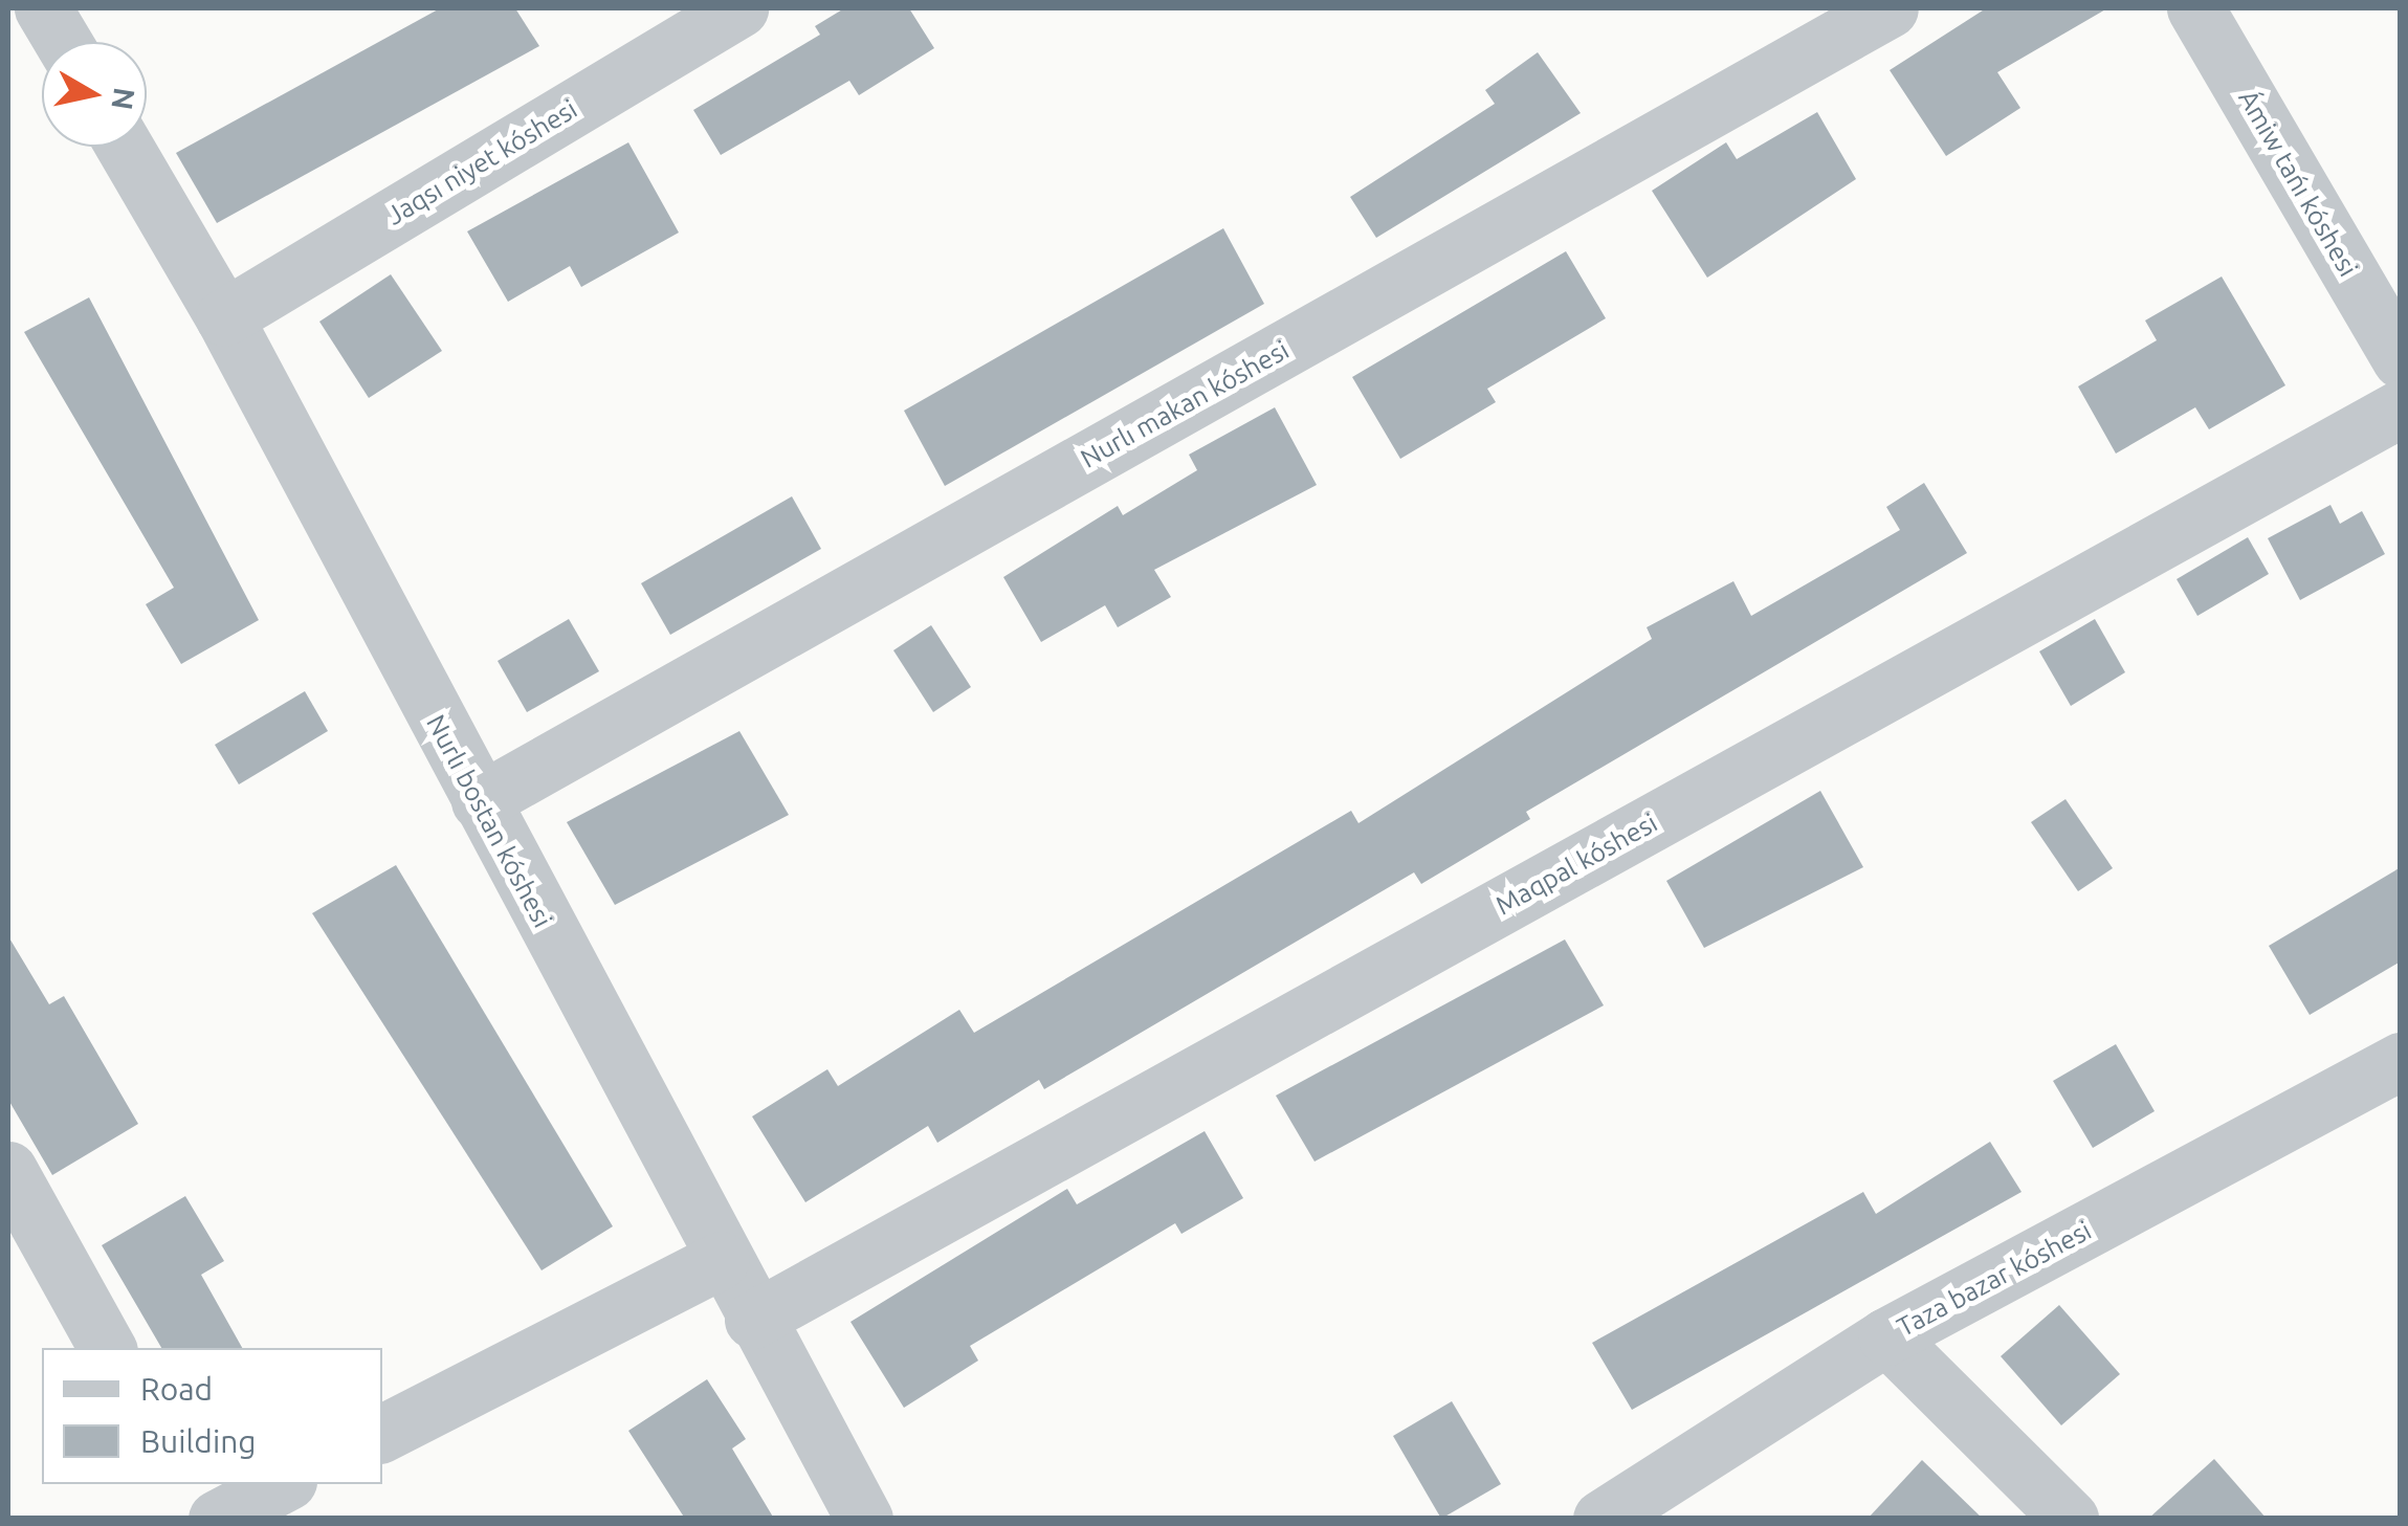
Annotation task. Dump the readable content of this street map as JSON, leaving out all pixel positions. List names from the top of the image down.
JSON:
{
  "streets": {
    "street": [
      "Jaqsı niyet kóshesi",
      "Ámiw tańı kóshesi",
      "Nurlı makan kóshesi",
      "Nurlı bostan kóshesi",
      "Maqpal kóshesi",
      "Taza bazar kóshesi"
    ]
  },
  "crossings": [
    ["Jaqsı niyet kóshesi", "Nurlı bostan kóshesi"],
    ["Nurlı makan kóshesi", "Nurlı bostan kóshesi"],
    ["Nurlı bostan kóshesi", "Maqpal kóshesi"]
  ],
  "legend": ["Road", "Building"],
  "north": "right"
}
